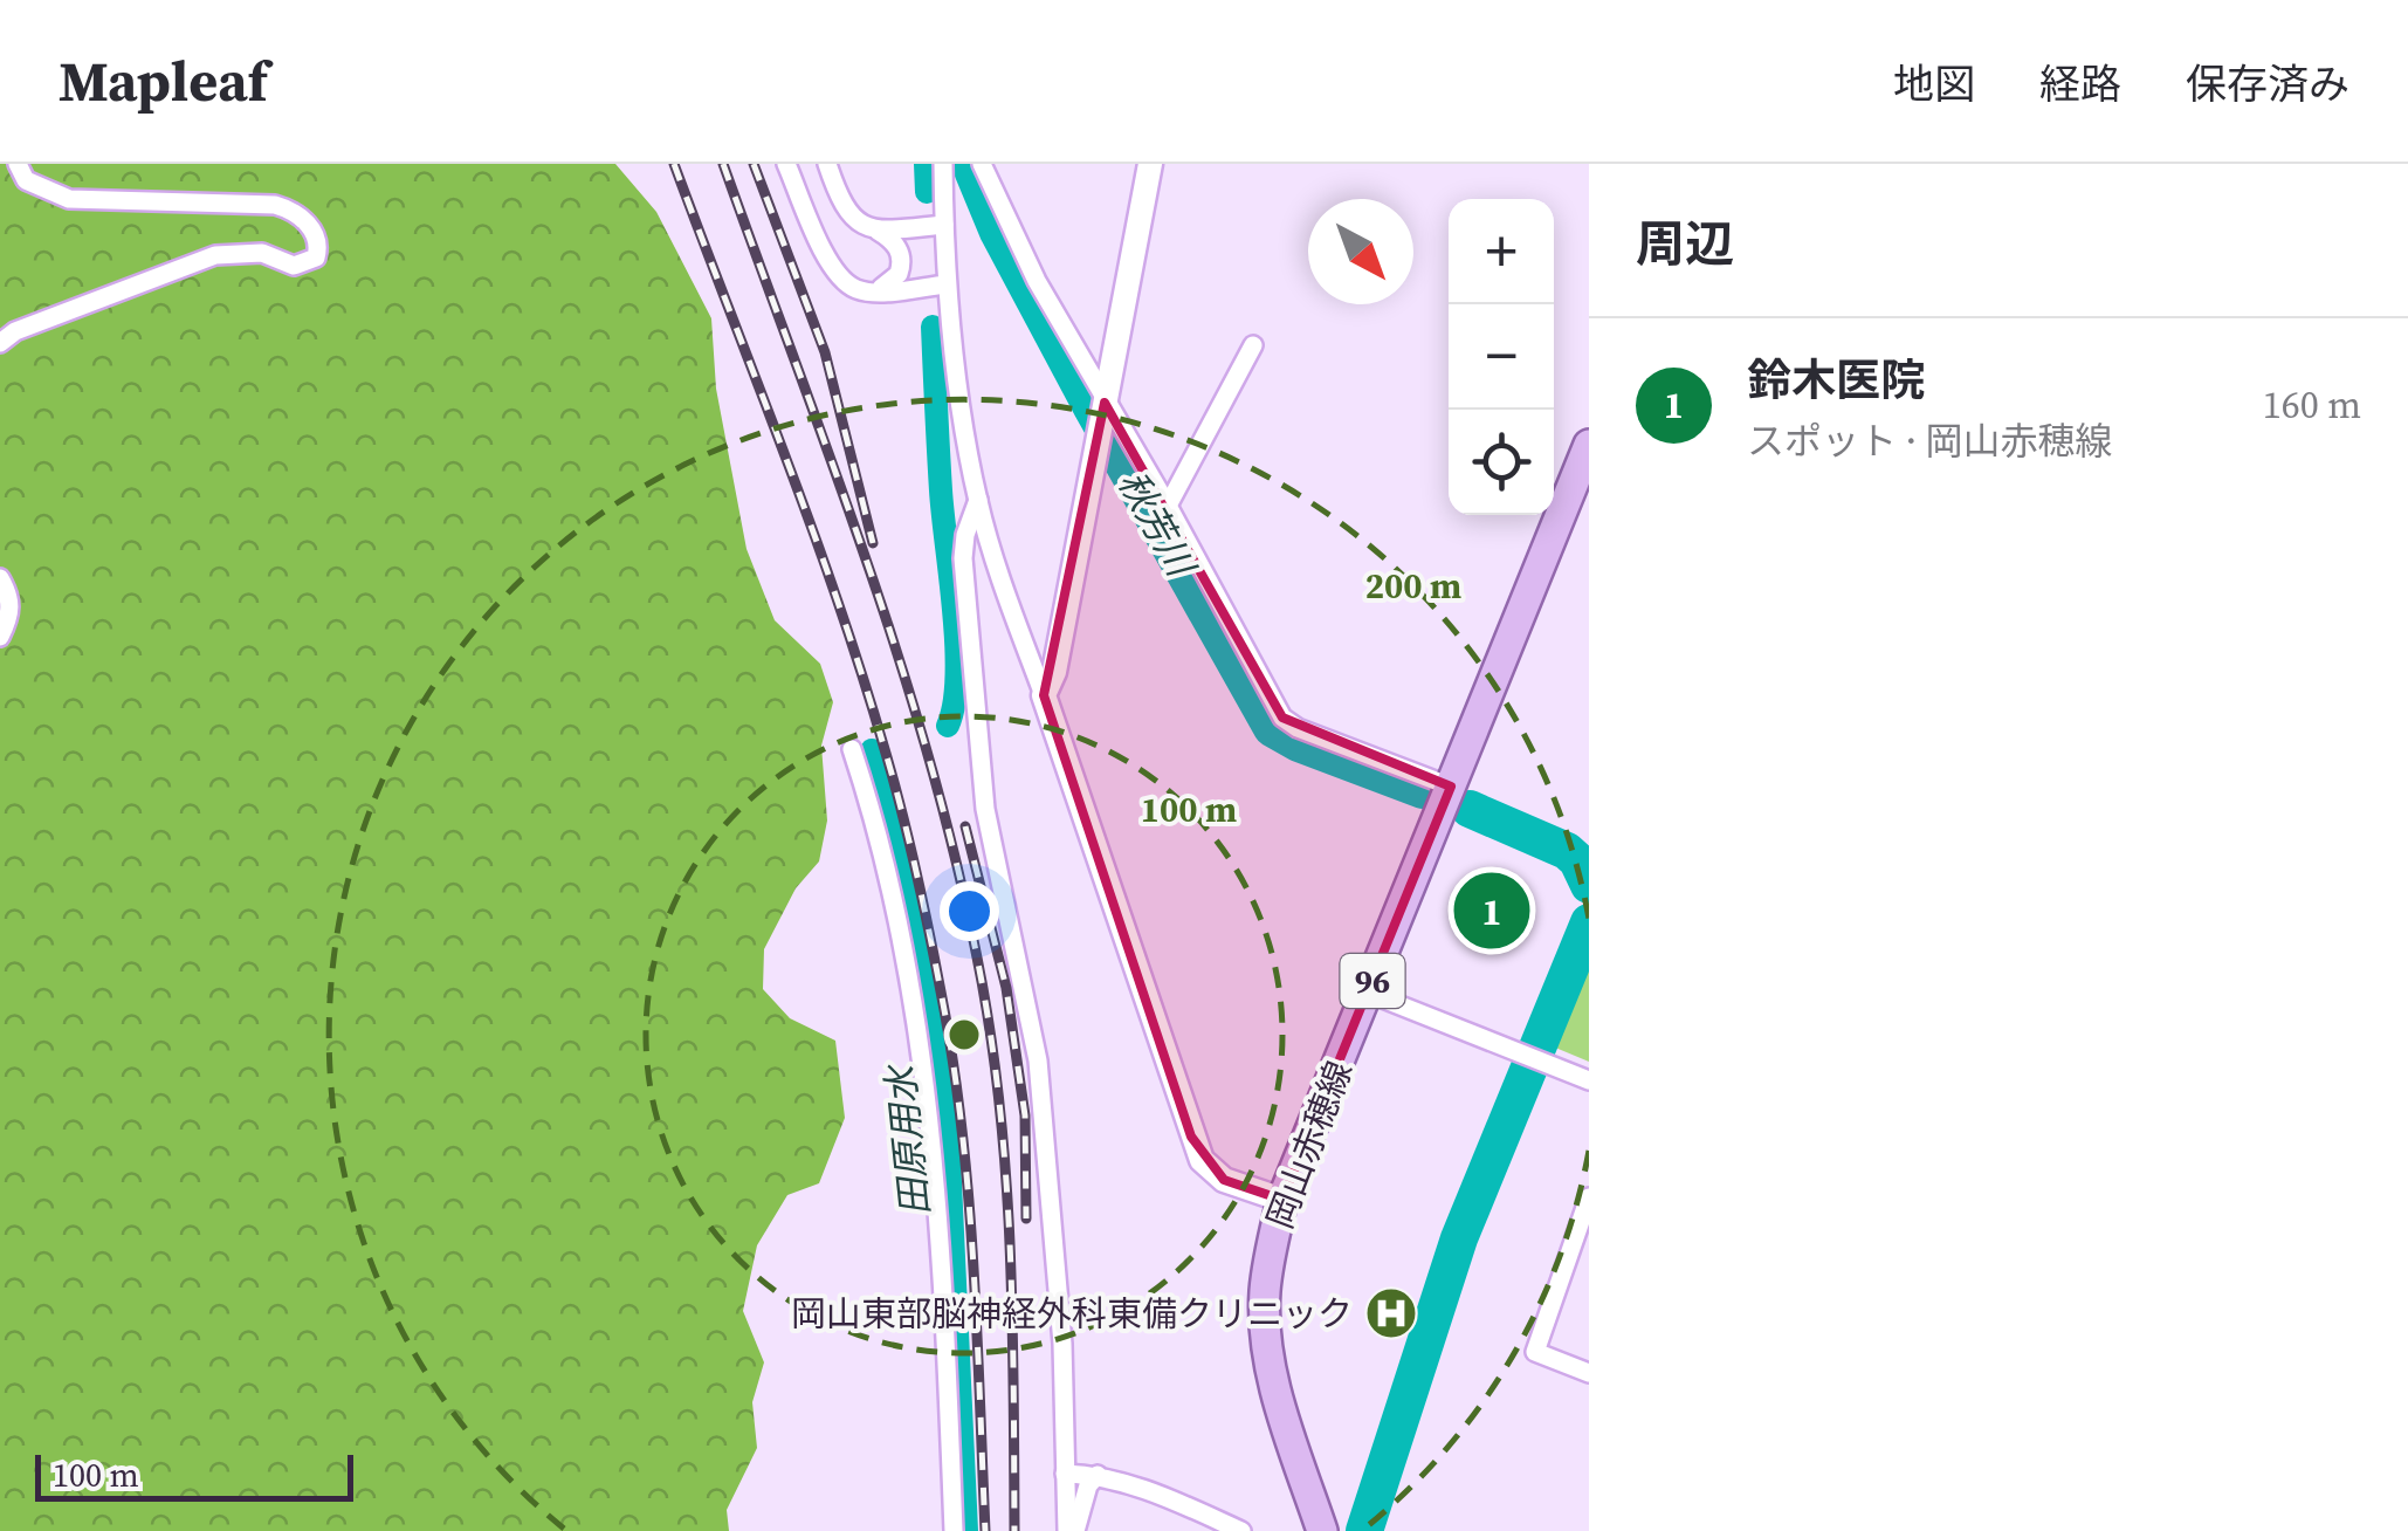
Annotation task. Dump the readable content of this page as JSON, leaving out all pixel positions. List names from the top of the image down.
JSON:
{
  "streets": {
    "main road": ["96", "岡山赤穂線"]
  },
  "water": ["秋芳川", "田原用水"],
  "places": {
    "hospital": ["岡山東部脳神経外科東備クリニック"]
  },
  "scale_bar": "100 m",
  "north": "bottom right",
  "page": {
    "header": "Mapleaf",
    "nav": ["地図", "経路", "保存済み"],
    "heading": "周辺",
    "map_buttons": ["+", "−"],
    "list": [
      {
        "mark": "1",
        "name": "鈴木医院",
        "note": "スポット · 岡山赤穂線",
        "value": "160 m"
      }
    ],
    "pins": "1",
    "scale": "100 m"
  },
  "rings": ["200 m", "100 m"]
}
